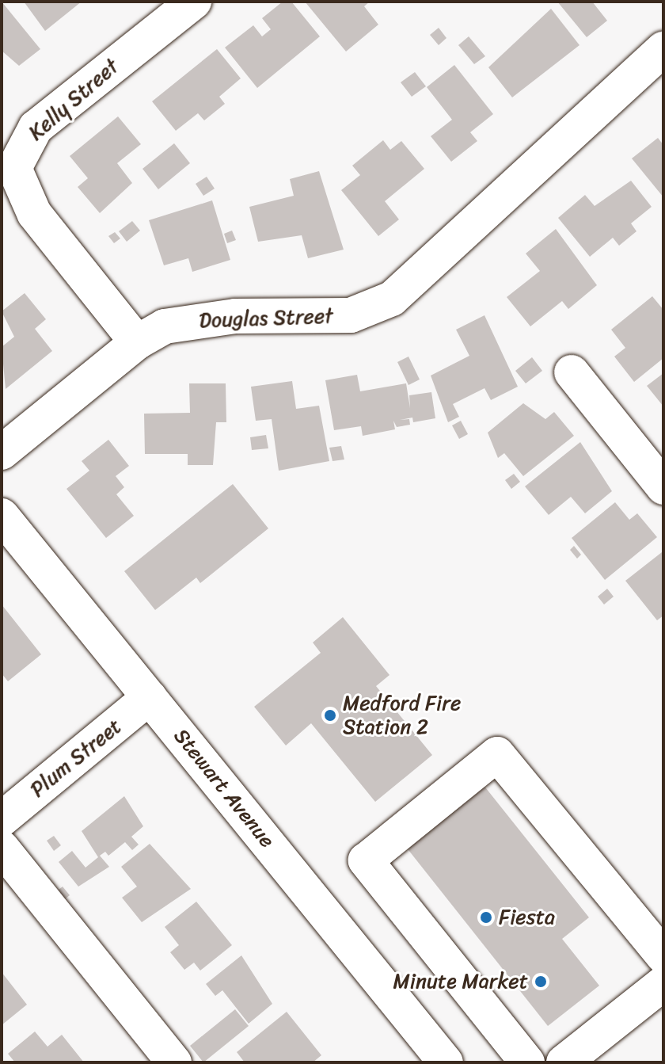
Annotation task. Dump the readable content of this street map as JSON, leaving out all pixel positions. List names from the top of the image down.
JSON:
{
  "streets": {
    "street": [
      "Kelly Street",
      "Douglas Street",
      "Plum Street",
      "Stewart Avenue"
    ]
  },
  "crossings": [
    ["Kelly Street", "Douglas Street"],
    ["Plum Street", "Stewart Avenue"]
  ],
  "places": ["Medford Fire Station 2", "Fiesta", "Minute Market"]
}
